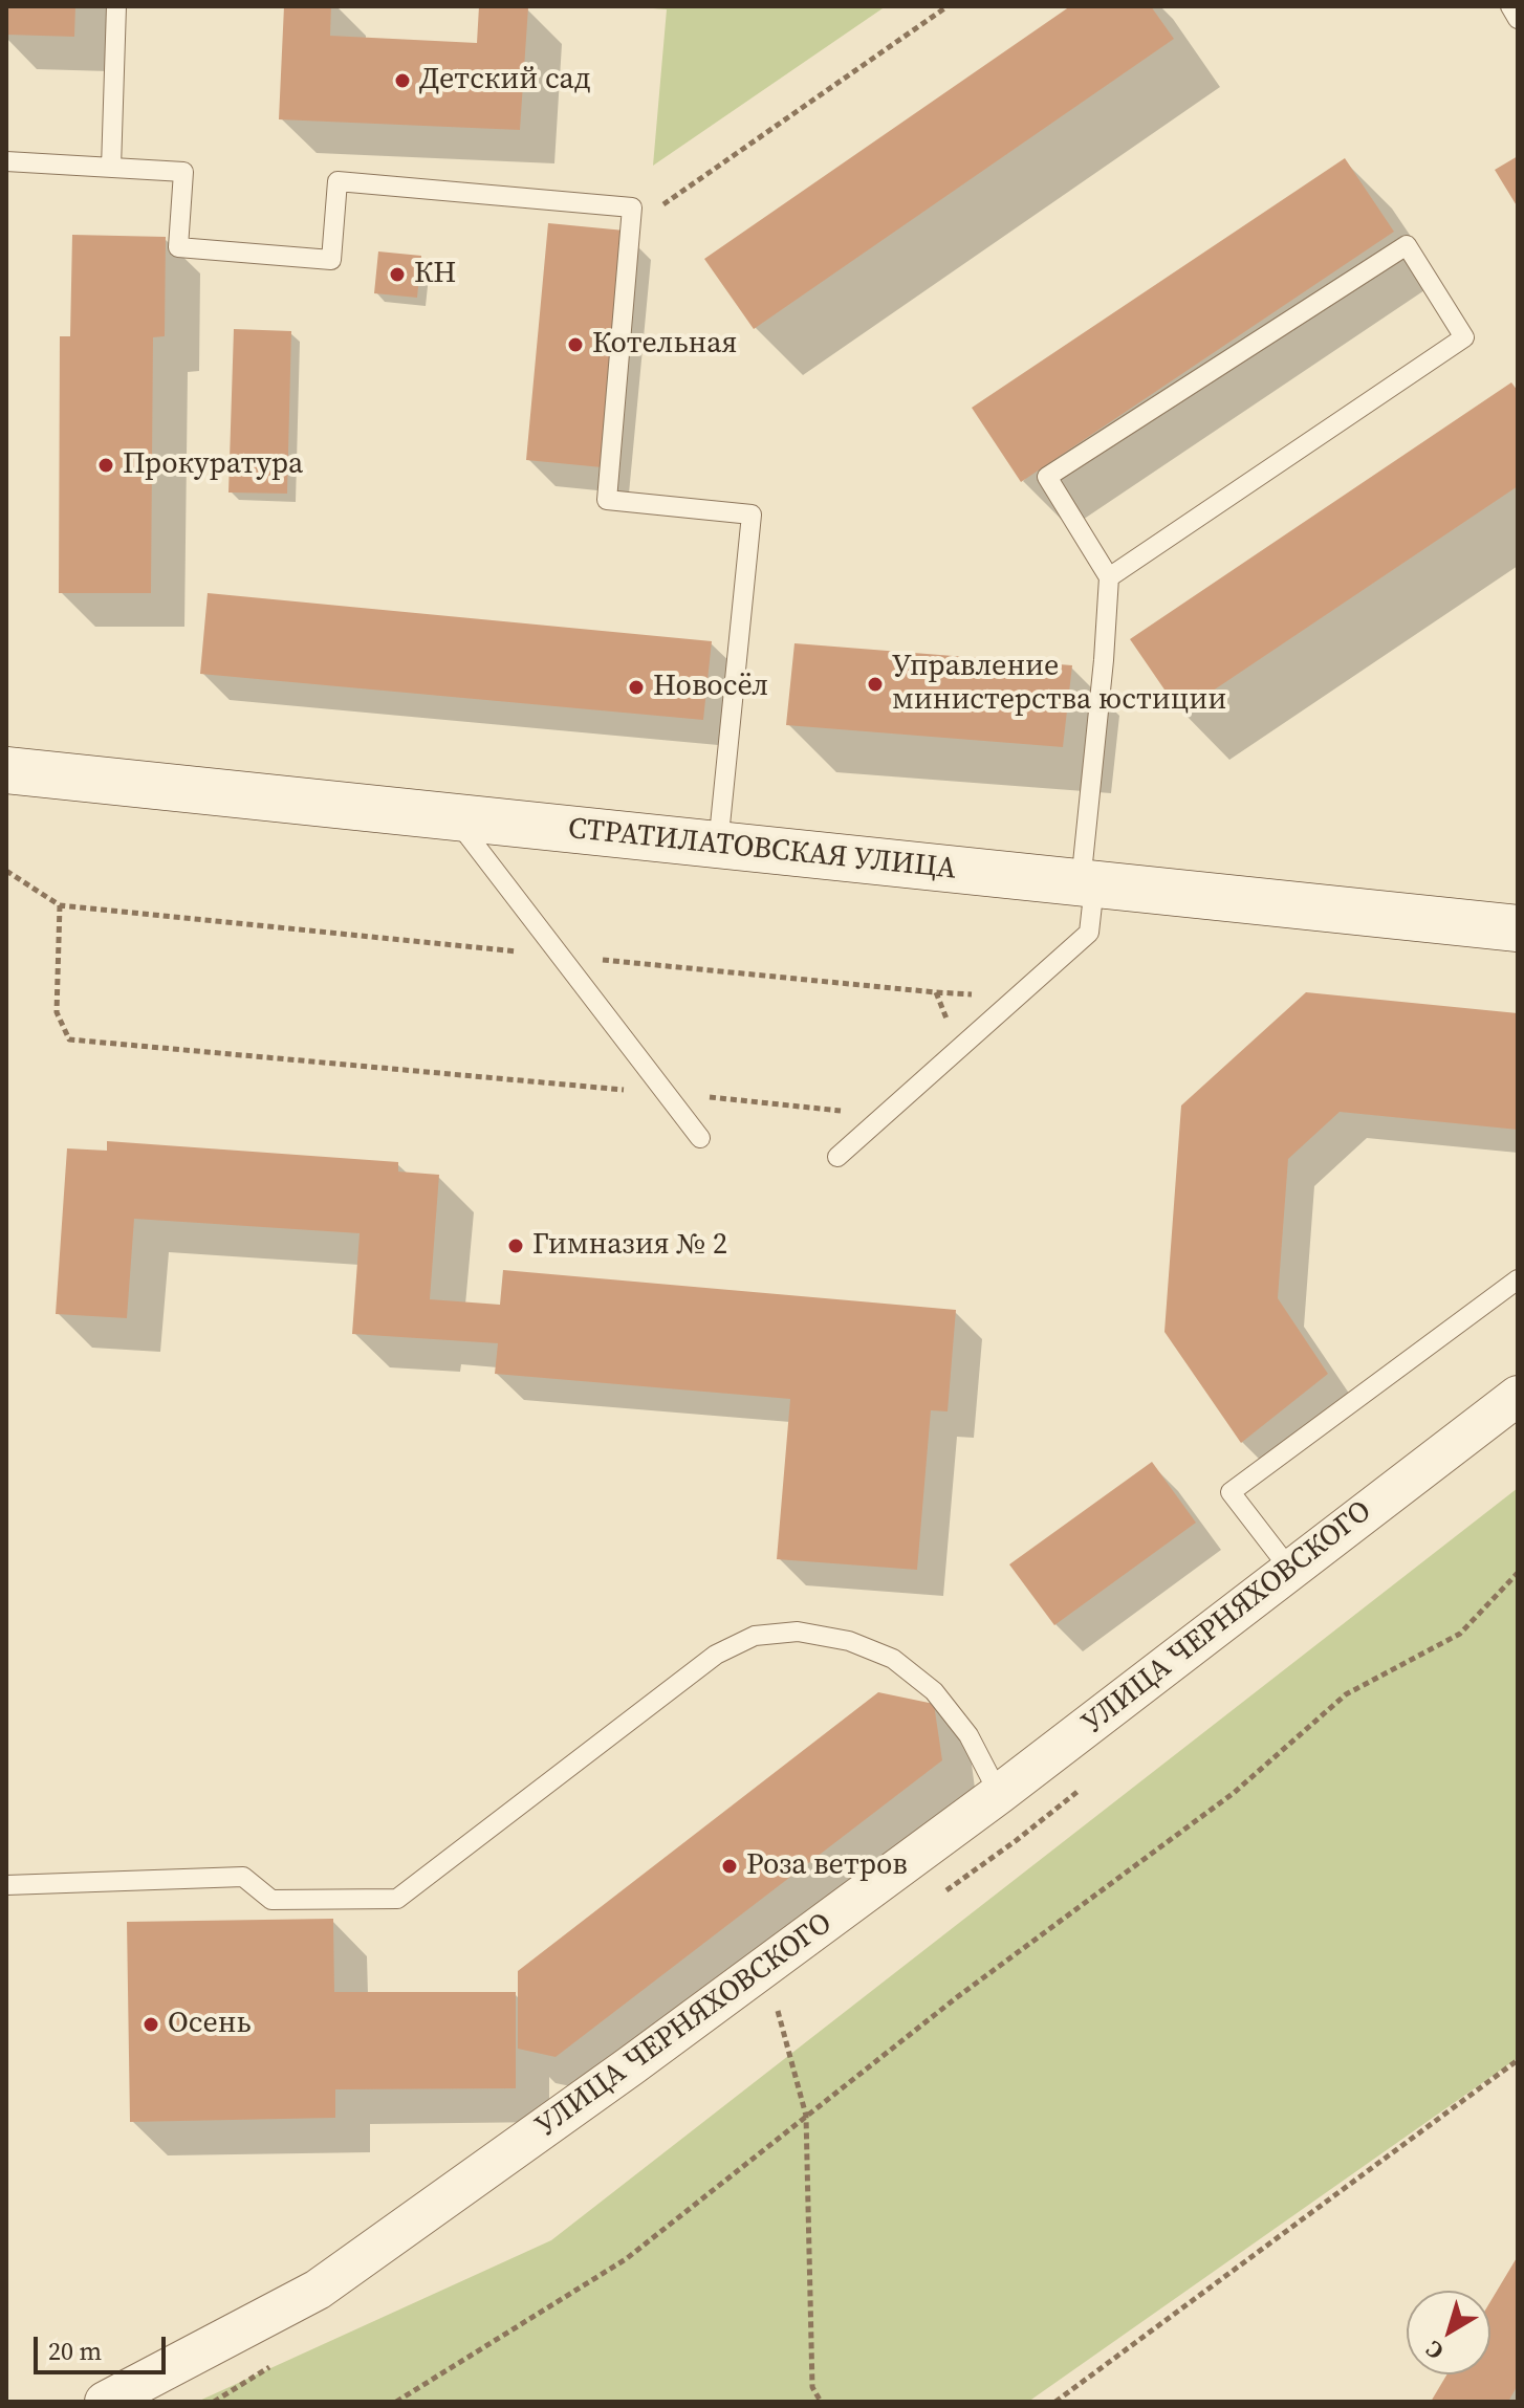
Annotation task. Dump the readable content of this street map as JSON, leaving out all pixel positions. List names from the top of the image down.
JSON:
{
  "streets": {
    "street": ["СТРАТИЛАТОВСКАЯ УЛИЦА", "УЛИЦА ЧЕРНЯХОВСКОГО"]
  },
  "places": [
    "Детский сад",
    "КН",
    "Котельная",
    "Прокуратура",
    "Управление министерства юстиции",
    "Новосёл",
    "Гимназия № 2",
    "Роза ветров",
    "Осень"
  ],
  "scale_bar": "20 m",
  "north": "bottom left"
}
